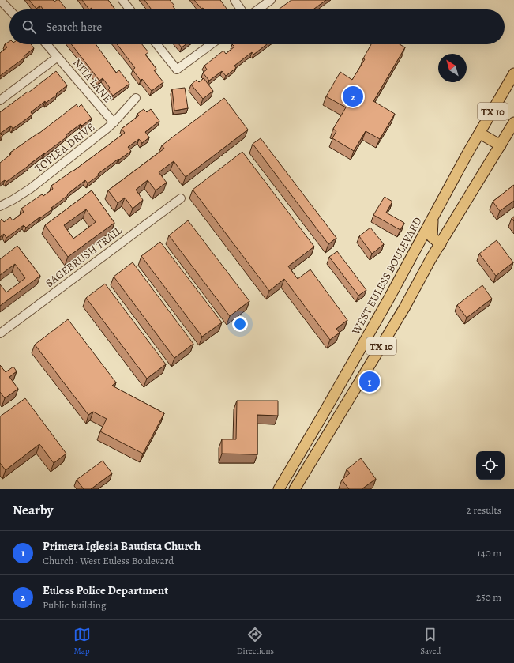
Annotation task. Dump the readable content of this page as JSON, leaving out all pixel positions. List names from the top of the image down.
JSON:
{
  "streets": {
    "main road": ["TX 10", "WEST EULESS BOULEVARD"],
    "street": ["NITA LANE", "TOPLEA DRIVE", "SAGEBRUSH TRAIL"]
  },
  "crossings": [
    ["NITA LANE", "TOPLEA DRIVE"]
  ],
  "north": "top left",
  "page": {
    "search": "Search here",
    "pins": ["2", "1"],
    "heading": ["Nearby", "2 results"],
    "list": [
      {
        "mark": "1",
        "name": "Primera Iglesia Bautista Church",
        "note": "Church · West Euless Boulevard",
        "value": "140 m"
      },
      {
        "mark": "2",
        "name": "Euless Police Department",
        "note": "Public building",
        "value": "250 m"
      }
    ],
    "nav": ["Map", "Directions", "Saved"]
  }
}
